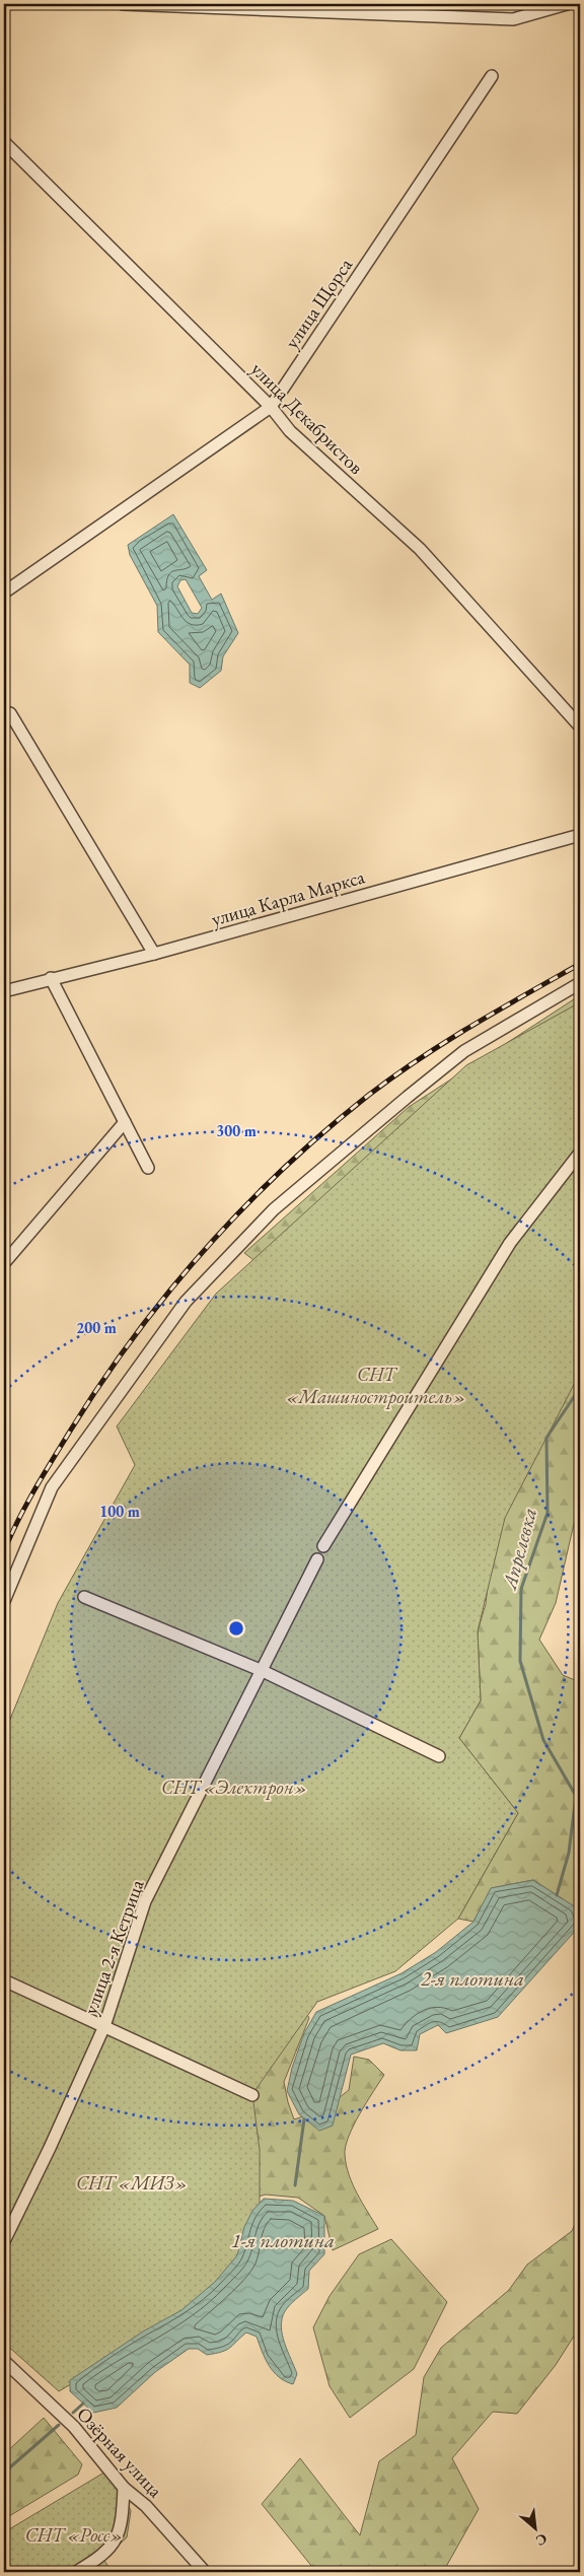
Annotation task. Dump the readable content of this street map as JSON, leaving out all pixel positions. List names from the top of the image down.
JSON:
{
  "streets": {
    "street": [
      "улица Щорса",
      "улица Декабристов",
      "улица Карла Маркса",
      "улица 2-я Кетрица",
      "Озёрная улица"
    ]
  },
  "crossings": [
    ["улица Щорса", "улица Декабристов"]
  ],
  "water": ["Апрелевка", "2-я плотина", "1-я плотина"],
  "parks": [
    "СНТ «Машиностроитель»",
    "СНТ «Электрон»",
    "СНТ «МИЗ»",
    "СНТ «Росс»"
  ],
  "north": "bottom right",
  "rings": ["300 m", "200 m", "100 m"]
}
